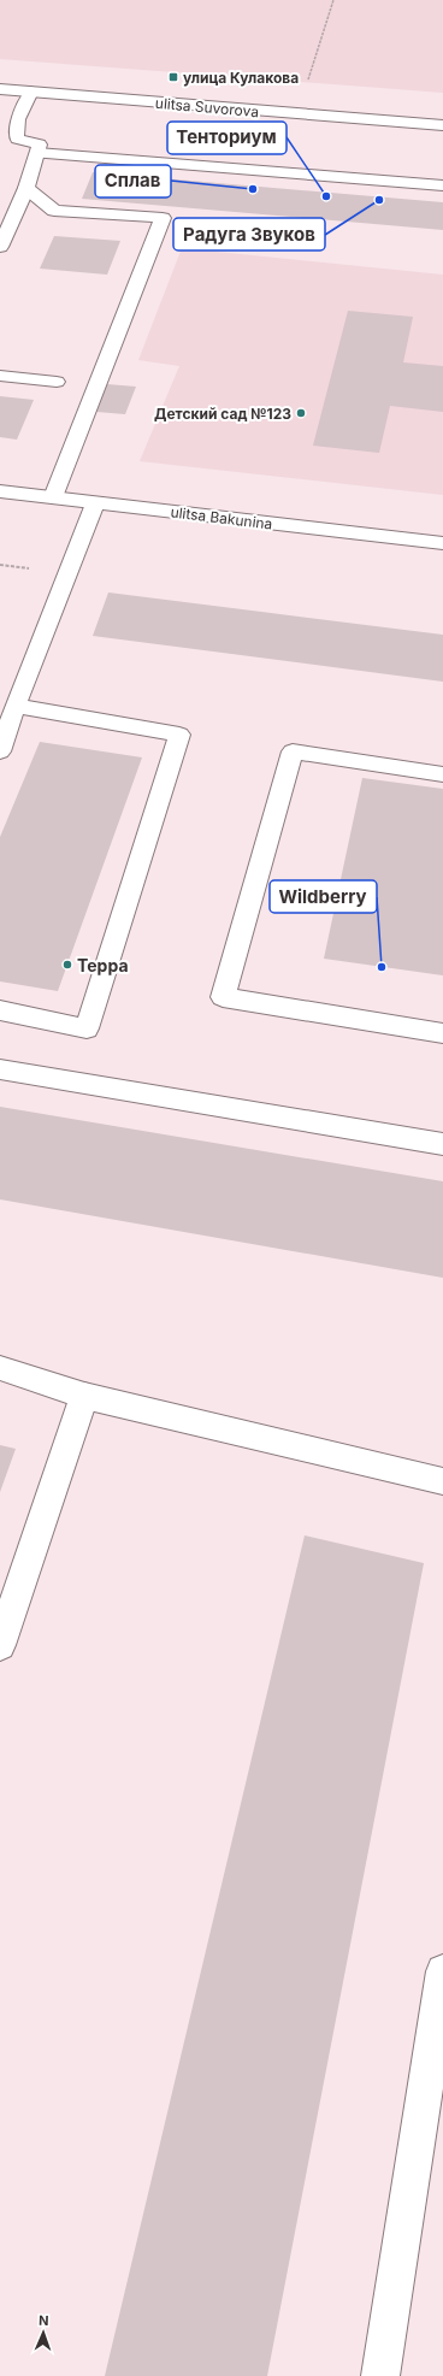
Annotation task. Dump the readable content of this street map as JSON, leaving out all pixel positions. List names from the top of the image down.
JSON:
{
  "streets": {
    "street": ["ulitsa Suvorova", "ulitsa Bakunina"]
  },
  "places": {
    "transit": ["улица Кулакова"],
    "other": [
      "Сплав",
      "Тенториум",
      "Радуга Звуков",
      "Детский сад №123",
      "Терра",
      "Wildberry"
    ]
  },
  "north": "top"
}
